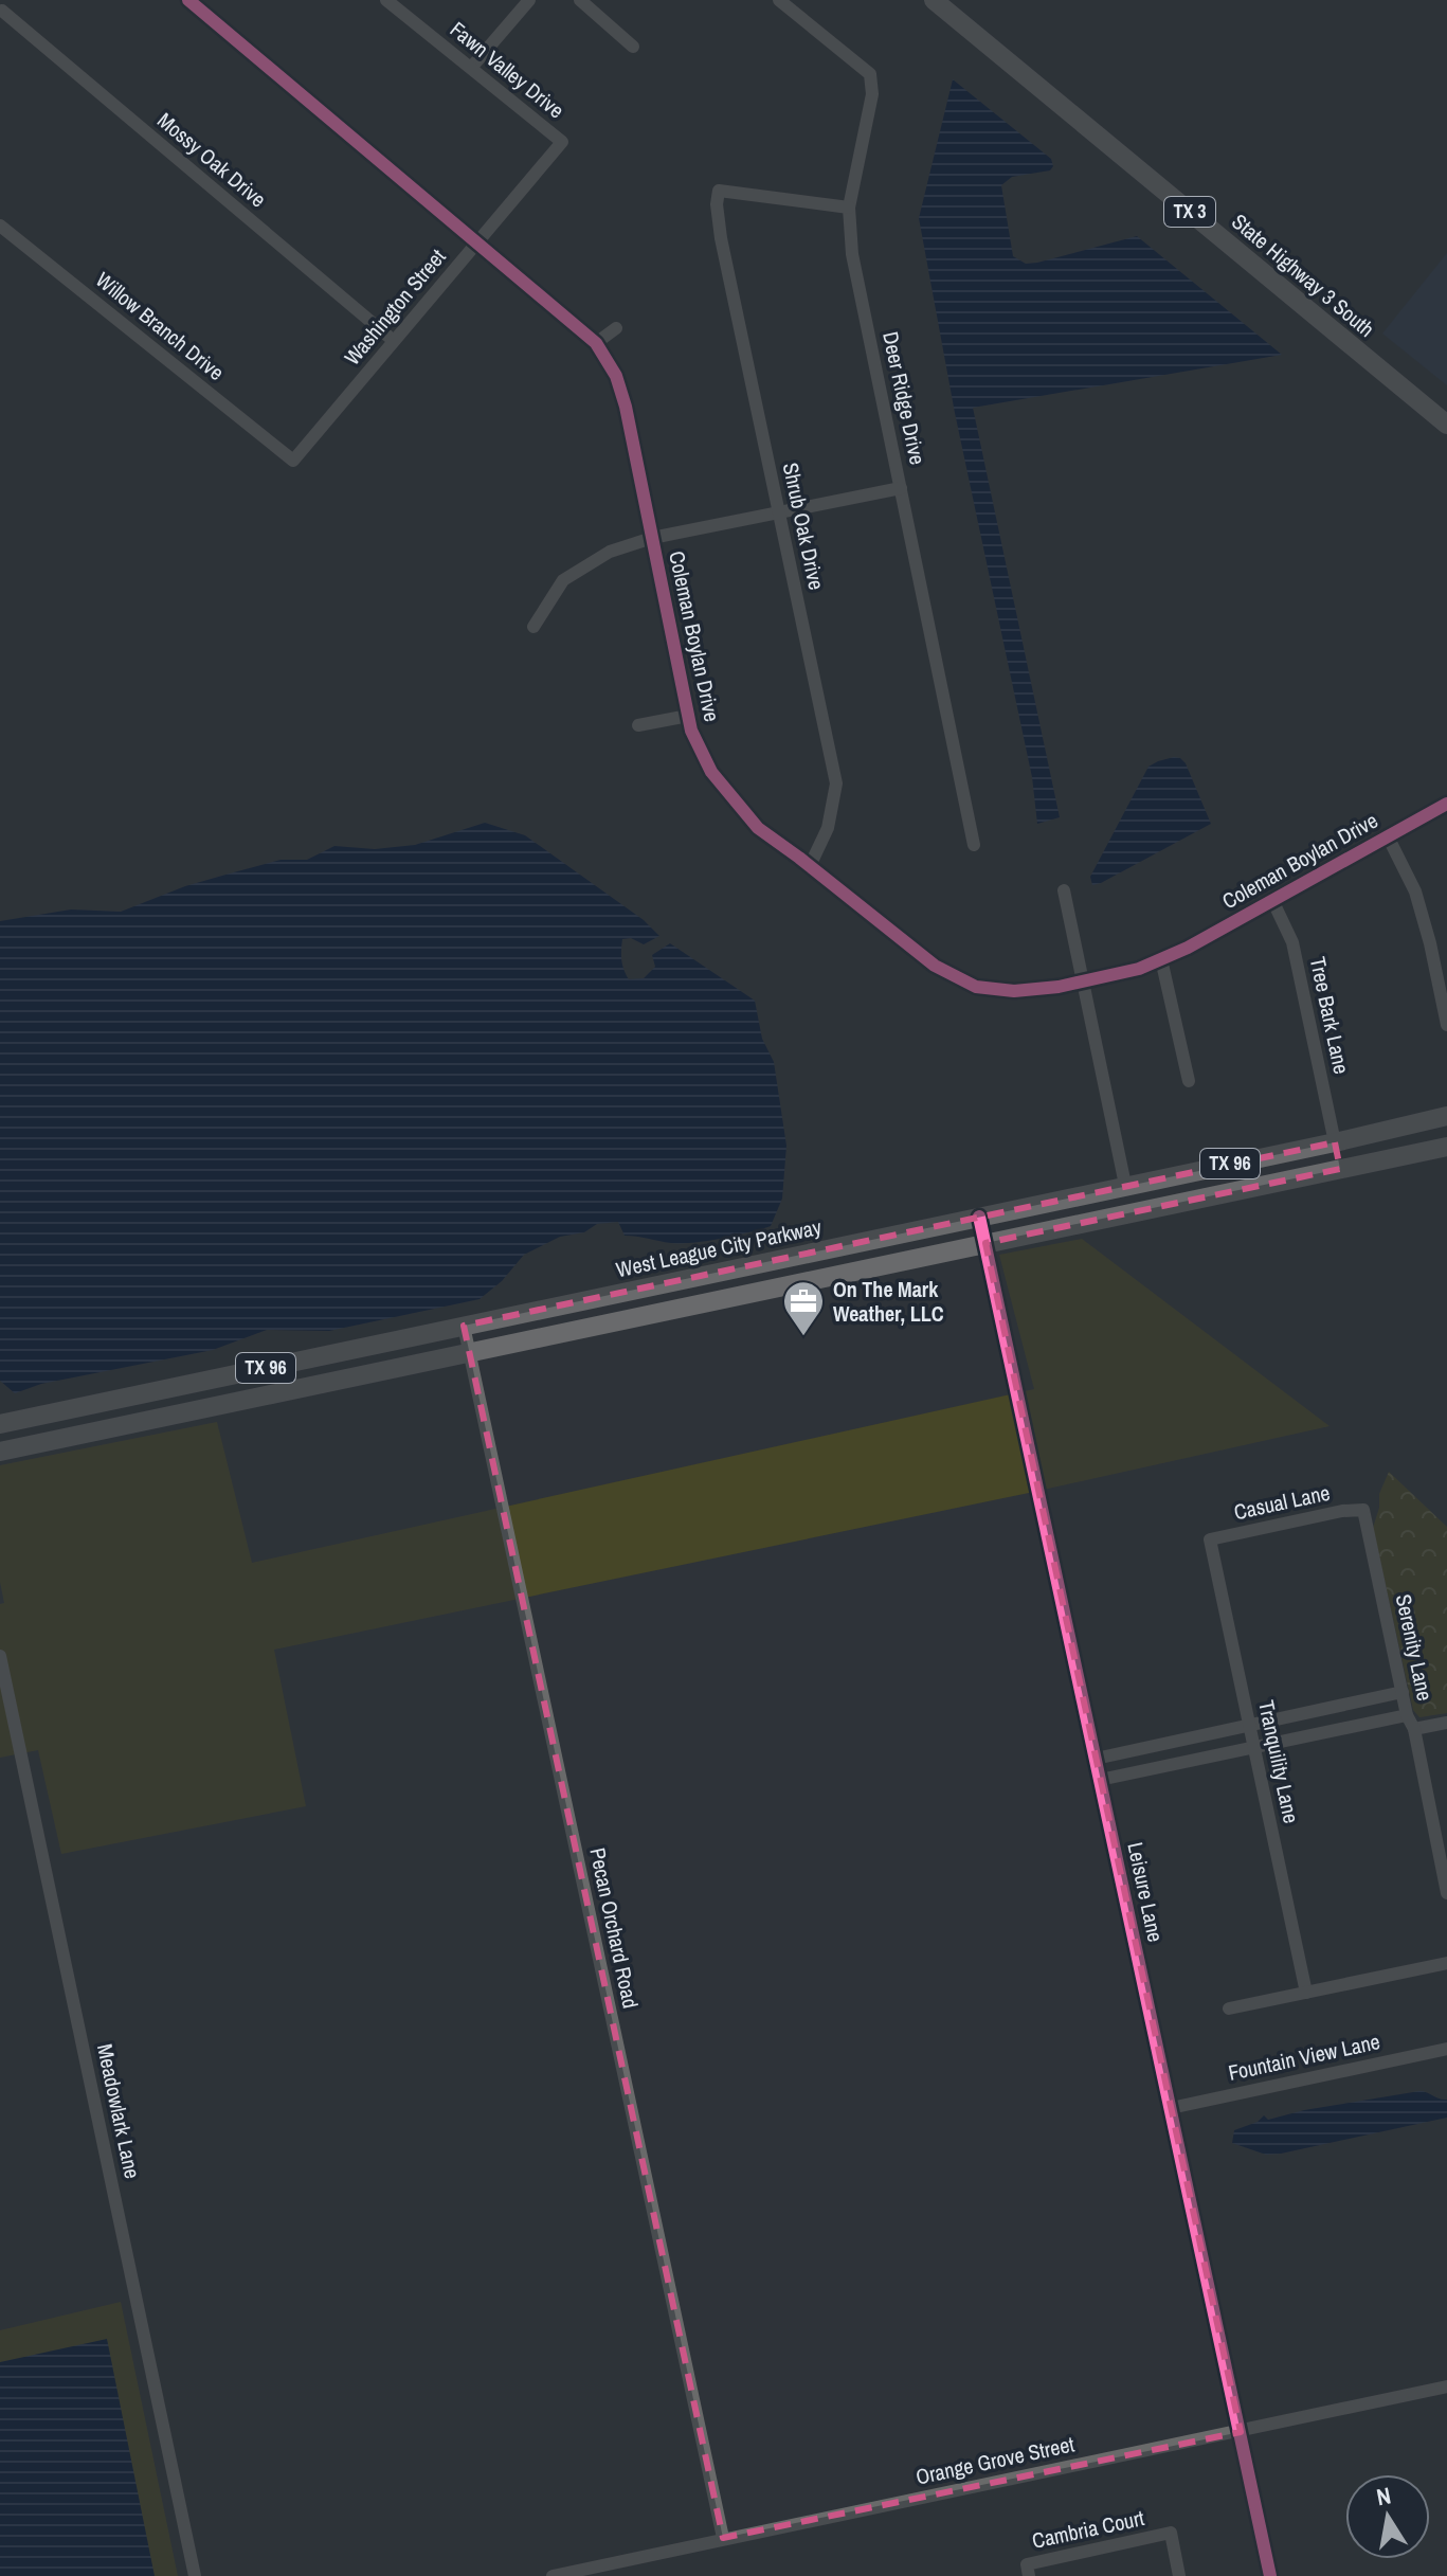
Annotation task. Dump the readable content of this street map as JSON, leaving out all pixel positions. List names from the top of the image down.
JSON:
{
  "streets": {
    "main road": [
      "TX 3",
      "State Highway 3 South",
      "TX 96",
      "West League City Parkway"
    ],
    "street": [
      "Fawn Valley Drive",
      "Mossy Oak Drive",
      "Washington Street",
      "Willow Branch Drive",
      "Deer Ridge Drive",
      "Shrub Oak Drive",
      "Coleman Boylan Drive",
      "Tree Bark Lane",
      "Casual Lane",
      "Serenity Lane",
      "Tranquility Lane",
      "Leisure Lane",
      "Pecan Orchard Road",
      "Fountain View Lane",
      "Meadowlark Lane",
      "Orange Grove Street",
      "Cambria Court"
    ]
  },
  "crossings": [
    ["Fawn Valley Drive", "Washington Street"],
    ["Mossy Oak Drive", "Washington Street"],
    ["Washington Street", "Willow Branch Drive"],
    ["Washington Street", "Coleman Boylan Drive"],
    ["Deer Ridge Drive", "Shrub Oak Drive"],
    ["Shrub Oak Drive", "Coleman Boylan Drive"],
    ["Coleman Boylan Drive", "Tree Bark Lane"],
    ["Tree Bark Lane", "West League City Parkway"],
    ["TX 96", "Leisure Lane"],
    ["TX 96", "Pecan Orchard Road"],
    ["West League City Parkway", "Leisure Lane"],
    ["West League City Parkway", "Pecan Orchard Road"],
    ["Casual Lane", "Serenity Lane"],
    ["Casual Lane", "Tranquility Lane"],
    ["Leisure Lane", "Fountain View Lane"],
    ["Leisure Lane", "Orange Grove Street"],
    ["Pecan Orchard Road", "Orange Grove Street"]
  ],
  "places": {
    "office": ["On The Mark Weather, LLC"]
  },
  "north": "top"
}
